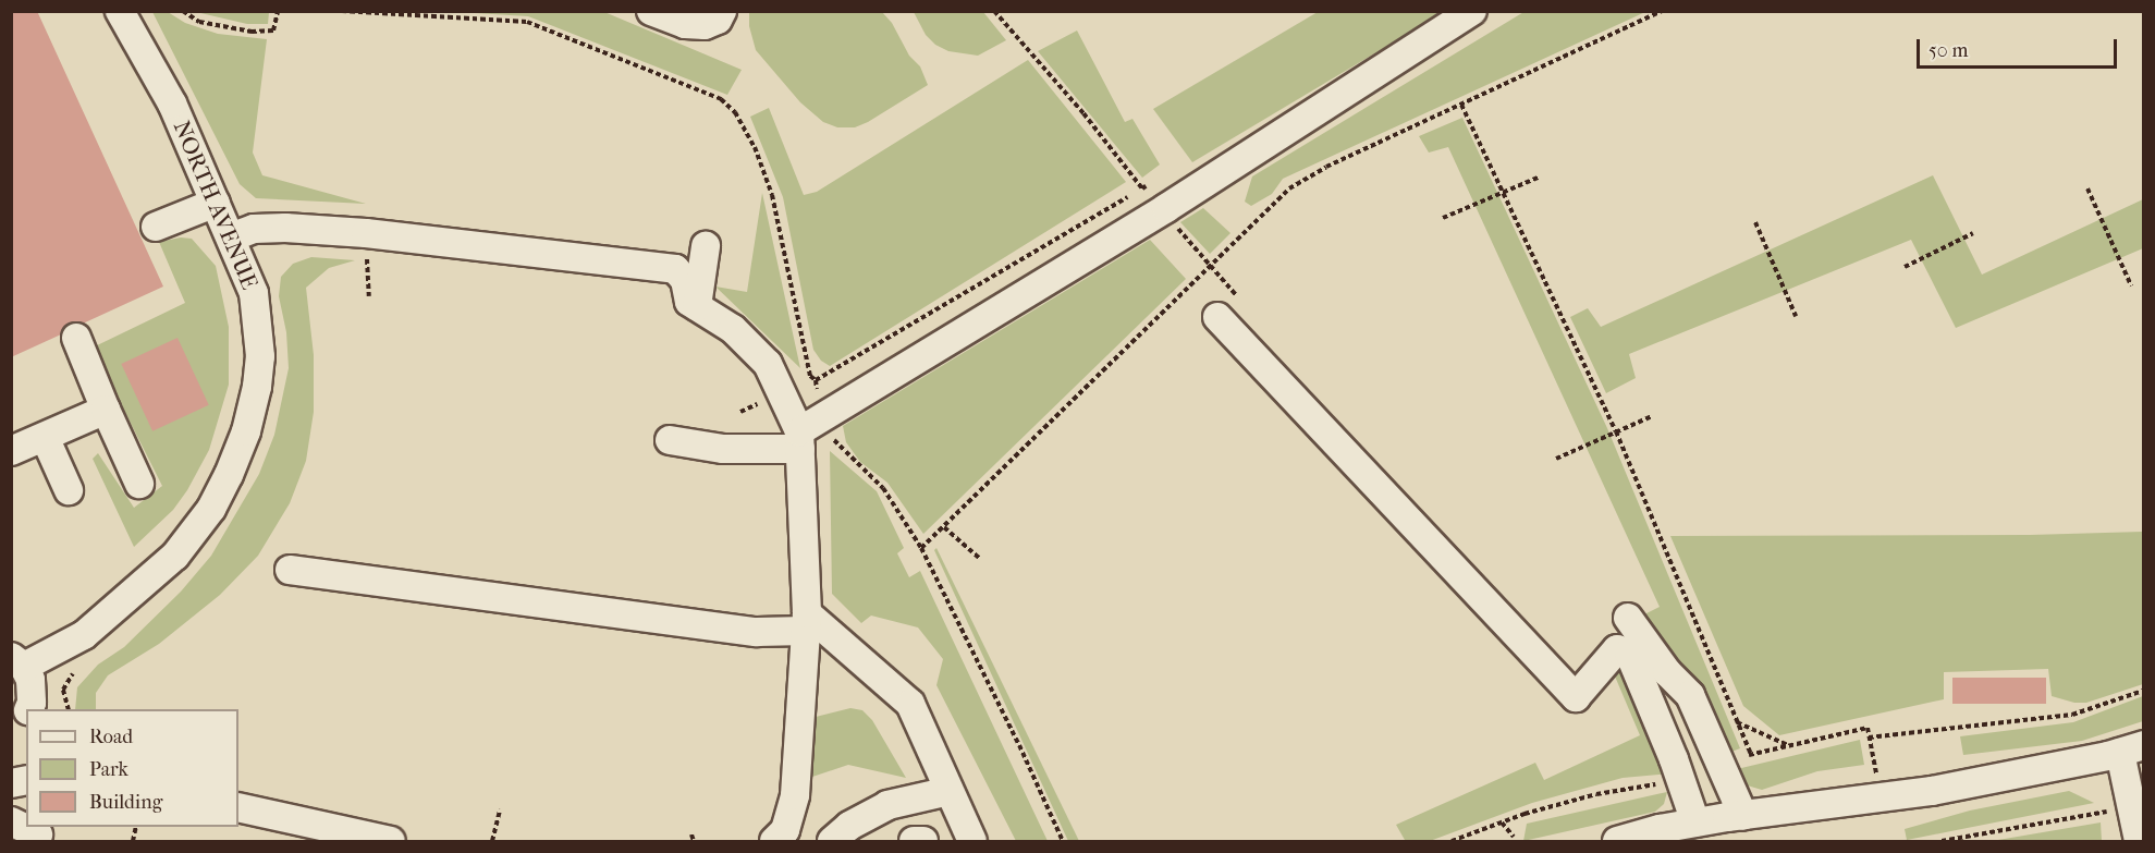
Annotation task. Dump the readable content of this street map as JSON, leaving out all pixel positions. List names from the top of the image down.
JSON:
{
  "streets": {
    "street": ["NORTH AVENUE"]
  },
  "legend": ["Road", "Park", "Building"],
  "scale_bar": "50 m"
}
